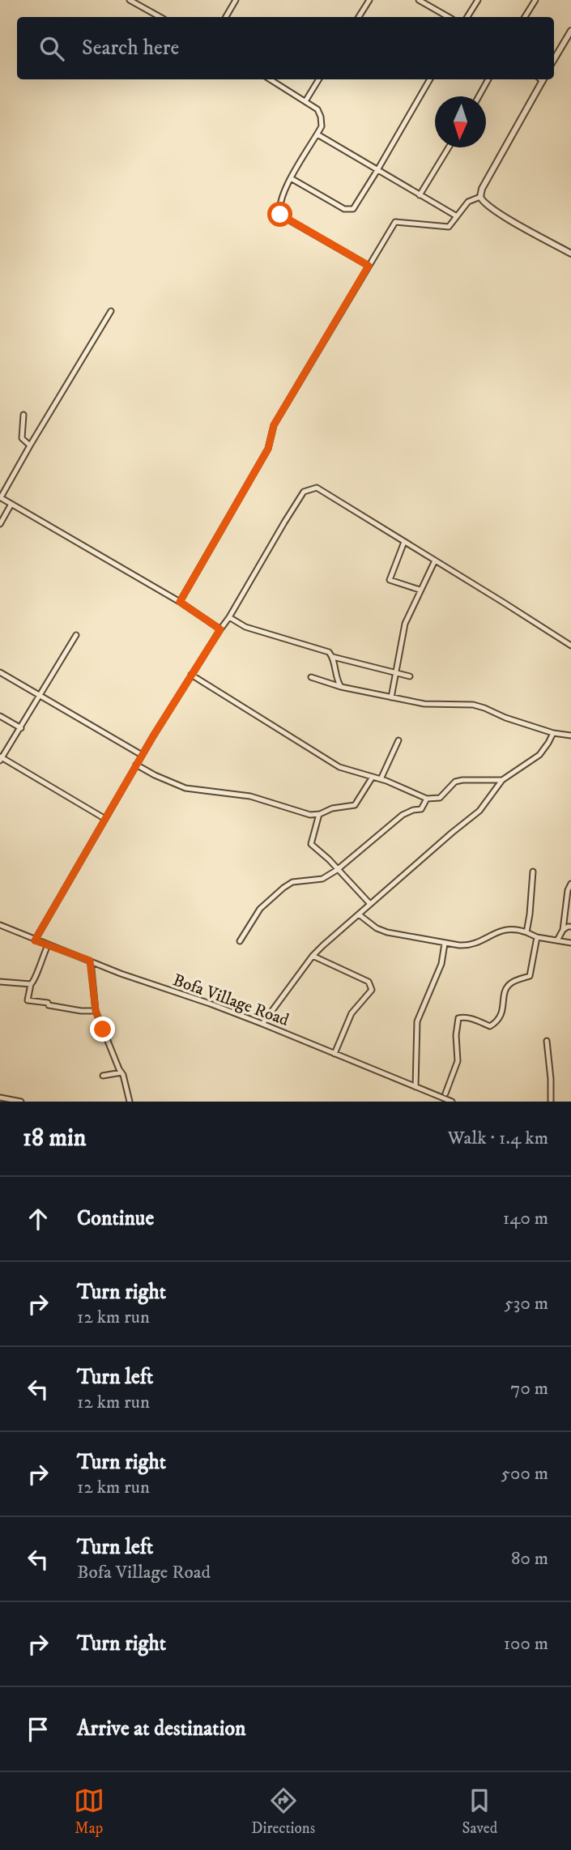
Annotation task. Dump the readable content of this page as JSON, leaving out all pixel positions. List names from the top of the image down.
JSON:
{
  "streets": {
    "street": ["Bofa Village Road"]
  },
  "north": "bottom",
  "page": {
    "search": "Search here",
    "heading": ["18 min", "Walk · 1.4 km"],
    "list": [
      ["Continue", "140 m"],
      ["Turn right", "12 km run", "530 m"],
      ["Turn left", "12 km run", "70 m"],
      ["Turn right", "12 km run", "500 m"],
      ["Turn left", "Bofa Village Road", "80 m"],
      ["Turn right", "100 m"],
      "Arrive at destination"
    ],
    "nav": ["Map", "Directions", "Saved"]
  }
}
